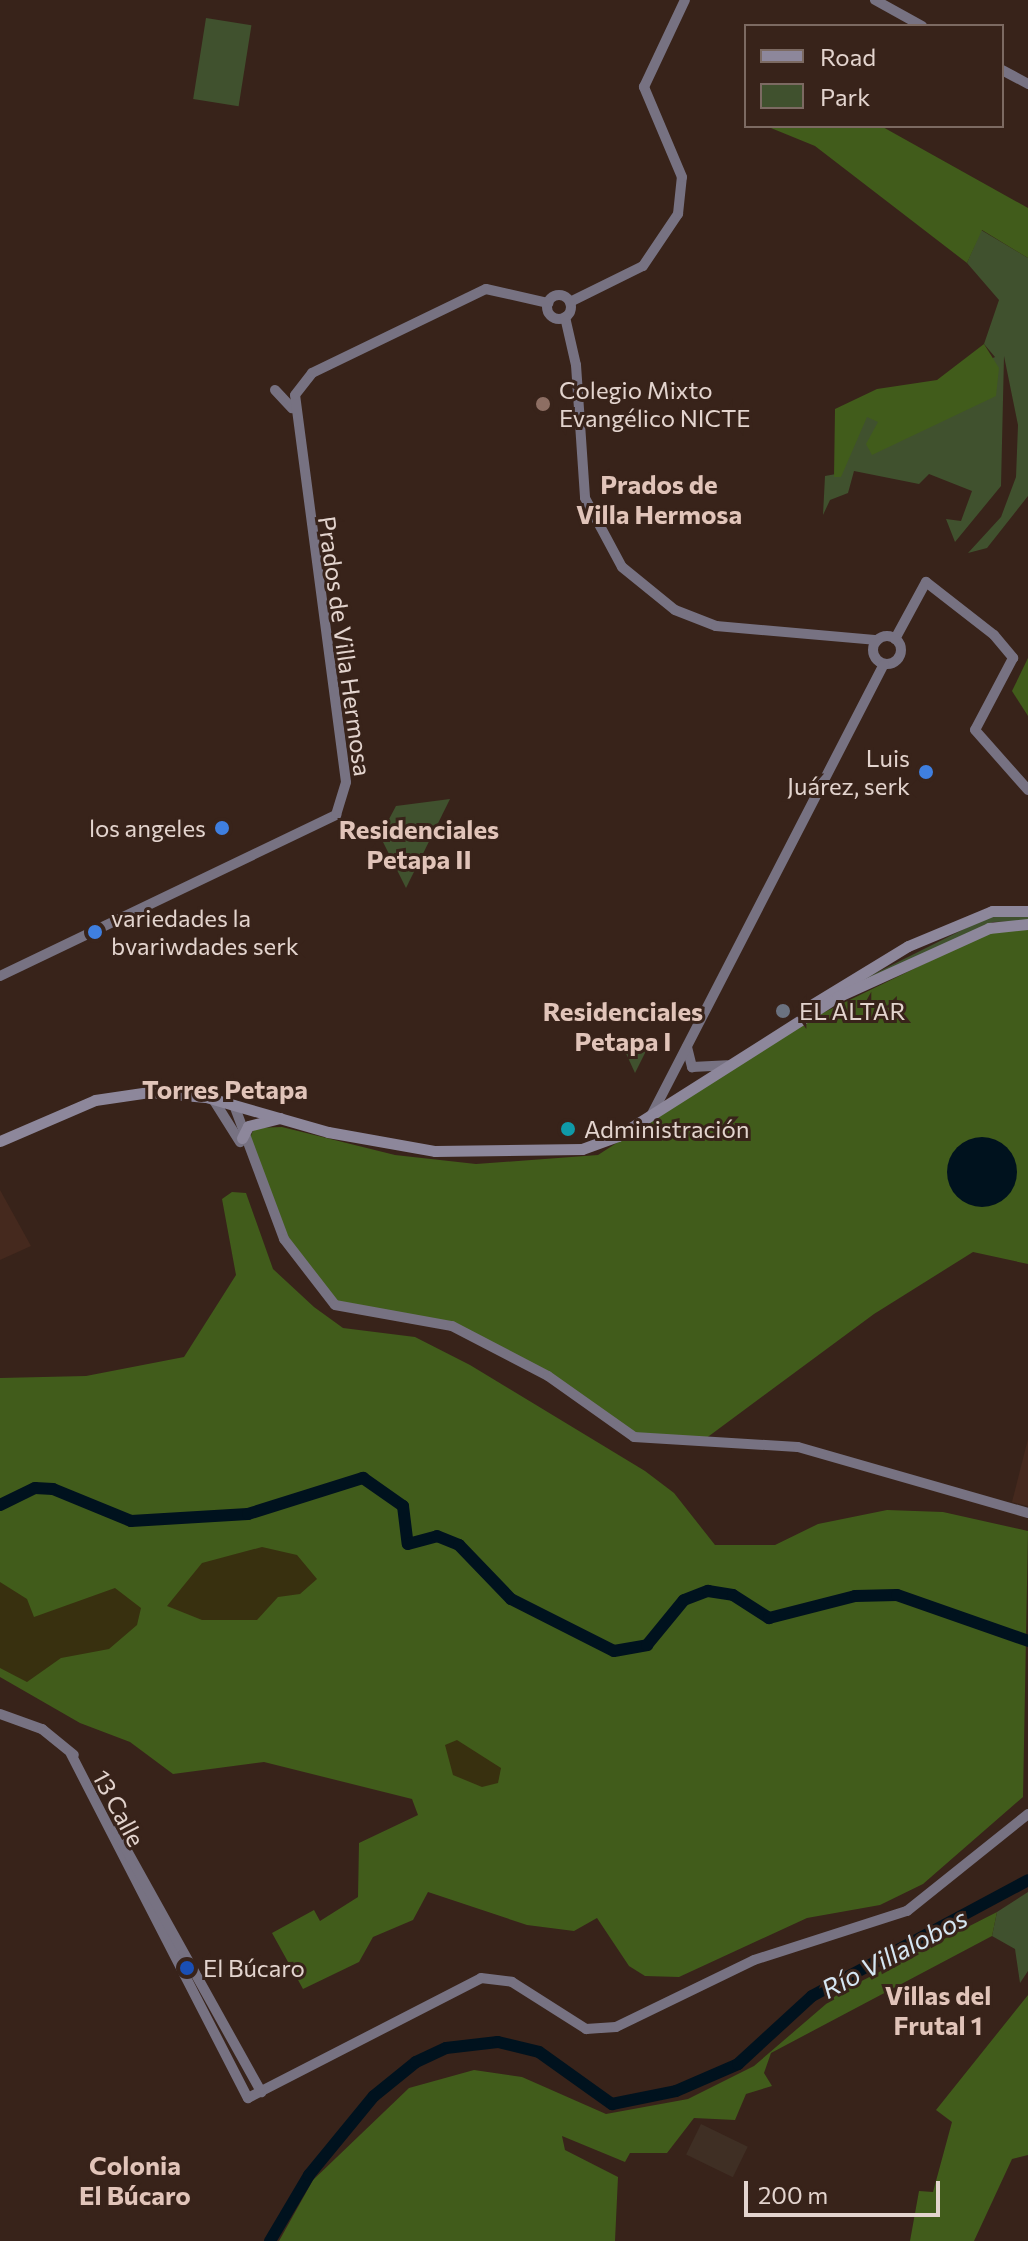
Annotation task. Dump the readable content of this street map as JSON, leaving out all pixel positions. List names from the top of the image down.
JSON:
{
  "streets": {
    "main road": ["Prados de Villa Hermosa", "13 Calle"]
  },
  "districts": [
    "Prados de Villa Hermosa",
    "Residenciales Petapa II",
    "Residenciales Petapa I",
    "Torres Petapa",
    "Villas del Frutal 1",
    "Colonia El Búcaro"
  ],
  "water": ["Río Villalobos"],
  "places": [
    "Colegio Mixto Evangélico NICTE",
    "Luis Juárez, serk",
    "los angeles",
    "variedades la bvariwdades serk",
    "EL ALTAR",
    "Administración",
    "El Búcaro"
  ],
  "legend": ["Road", "Park"],
  "scale_bar": "200 m"
}
